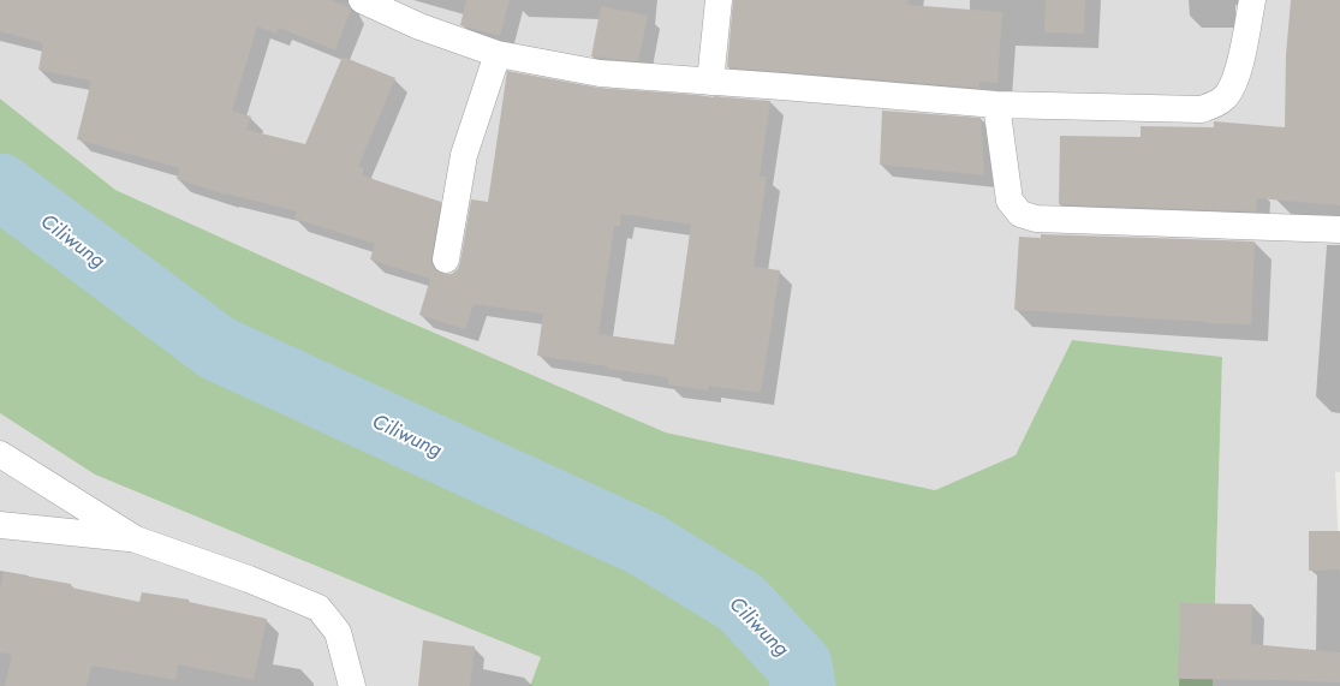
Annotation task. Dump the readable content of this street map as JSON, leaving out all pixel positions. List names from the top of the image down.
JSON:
{
  "water": ["Ciliwung"]
}
